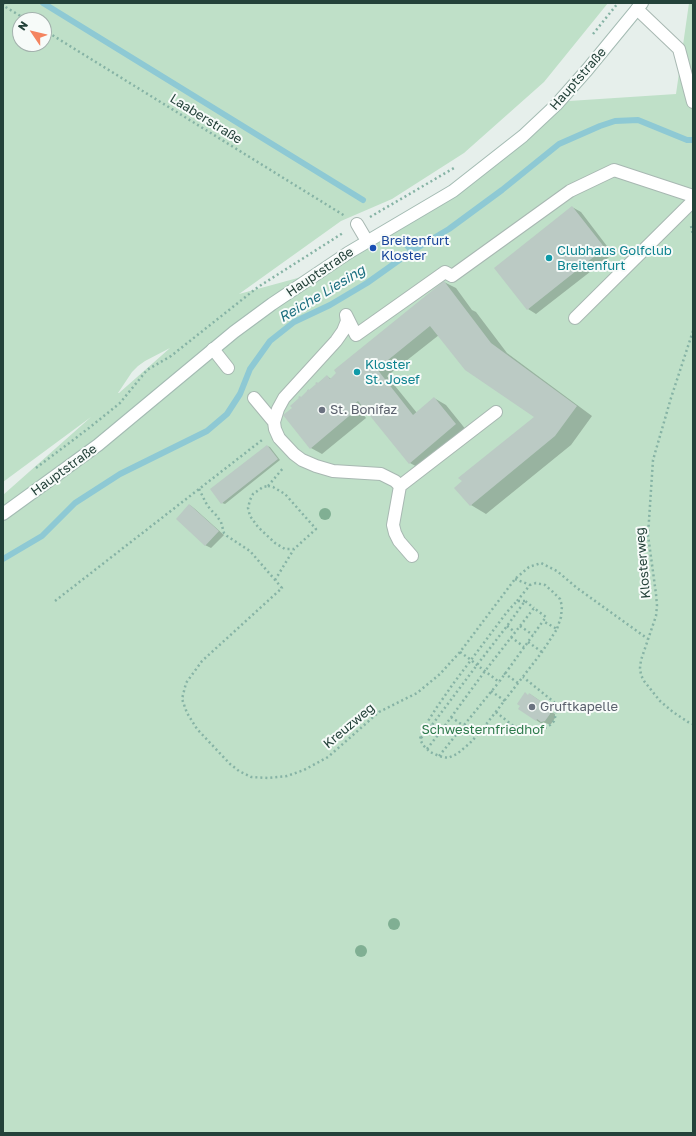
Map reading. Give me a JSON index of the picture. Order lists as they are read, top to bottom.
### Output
{
  "streets": {
    "main road": ["Hauptstraße"],
    "path": ["Laaberstraße", "Klosterweg", "Kreuzweg"]
  },
  "crossings": [
    ["Klosterweg", "Kreuzweg"]
  ],
  "water": ["Reiche Liesing"],
  "parks": ["Schwesternfriedhof"],
  "places": [
    "Breitenfurt Kloster",
    "Clubhaus Golfclub Breitenfurt",
    "Kloster St. Josef",
    "St. Bonifaz",
    "Gruftkapelle"
  ],
  "north": "top left"
}
